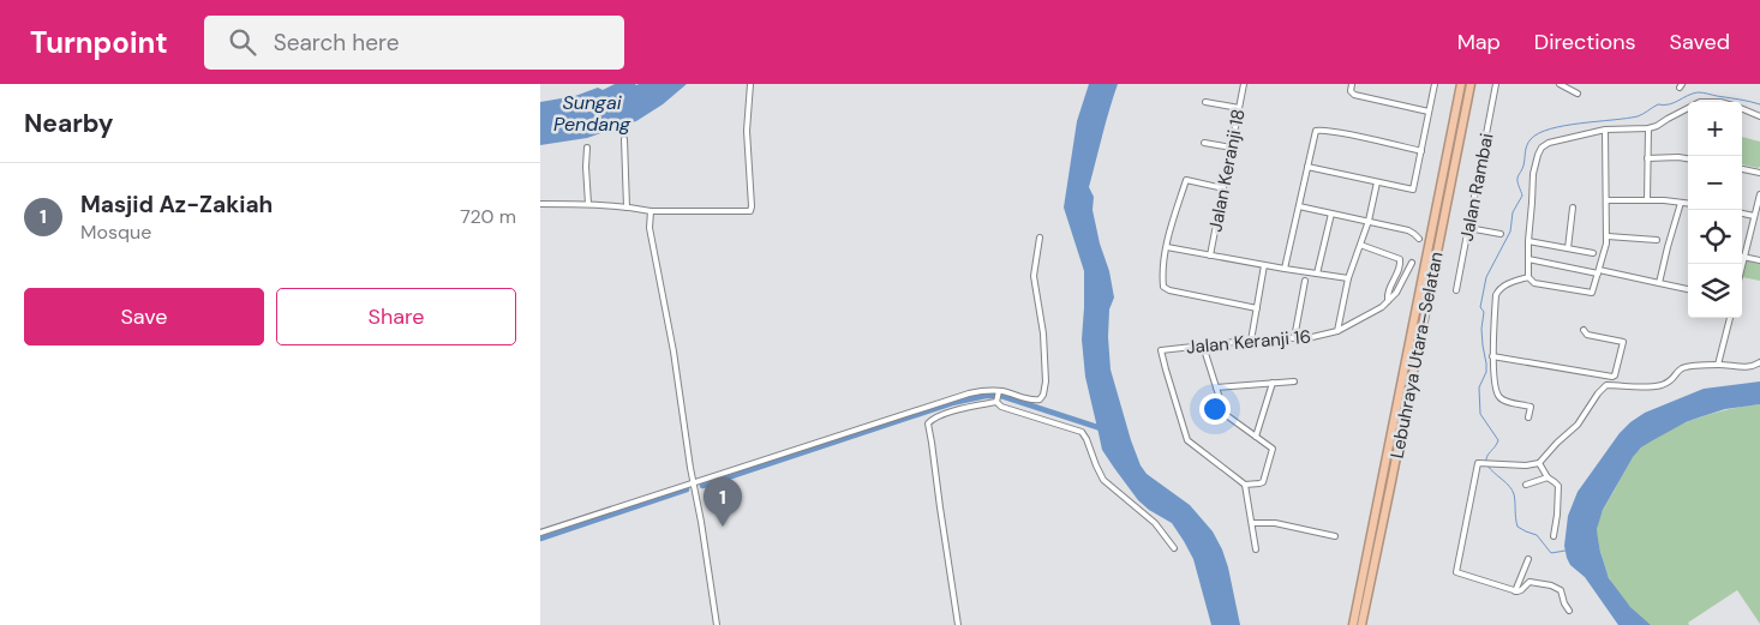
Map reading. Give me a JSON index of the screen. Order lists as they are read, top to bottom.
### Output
{
  "streets": {
    "highway": ["Lebuhraya Utara–Selatan"],
    "street": ["Jalan Keranji 18", "Jalan Rambai", "Jalan Keranji 16"]
  },
  "water": ["Sungai Pendang"],
  "page": {
    "header": "Turnpoint",
    "search": "Search here",
    "nav": ["Map", "Directions", "Saved"],
    "heading": "Nearby",
    "map_buttons": ["+", "−"],
    "list": [
      {
        "mark": "1",
        "name": "Masjid Az-Zakiah",
        "note": "Mosque",
        "value": "720 m"
      }
    ],
    "buttons": ["Save", "Share"],
    "pins": "1"
  }
}
